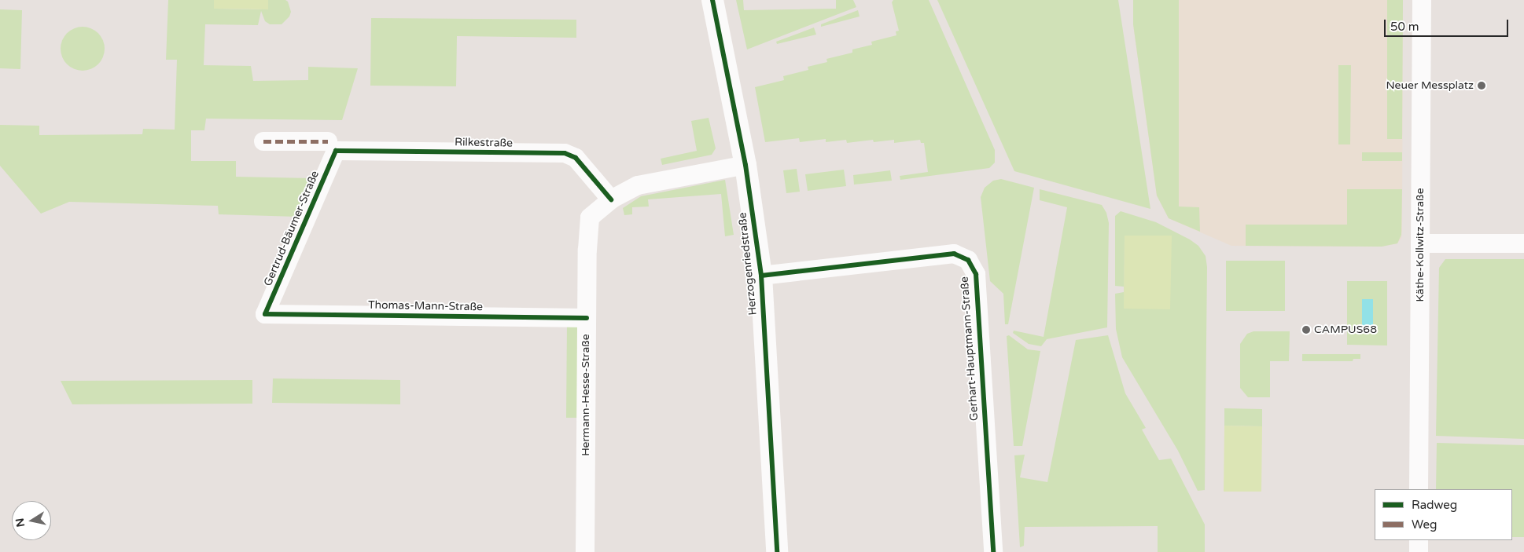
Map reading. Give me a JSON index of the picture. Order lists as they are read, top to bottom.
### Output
{
  "streets": {
    "street": [
      "Rilkestraße",
      "Gertrud-Bäumer-Straße",
      "Käthe-Kollwitz-Straße",
      "Herzogenriedstraße",
      "Thomas-Mann-Straße",
      "Gerhart-Hauptmann-Straße",
      "Hermann-Hesse-Straße"
    ]
  },
  "crossings": [
    ["Rilkestraße", "Gertrud-Bäumer-Straße"],
    ["Rilkestraße", "Hermann-Hesse-Straße"],
    ["Gertrud-Bäumer-Straße", "Thomas-Mann-Straße"],
    ["Herzogenriedstraße", "Gerhart-Hauptmann-Straße"],
    ["Herzogenriedstraße", "Hermann-Hesse-Straße"],
    ["Thomas-Mann-Straße", "Hermann-Hesse-Straße"]
  ],
  "places": ["Neuer Messplatz", "CAMPUS68"],
  "legend": ["Radweg", "Weg"],
  "scale_bar": "50 m",
  "north": "left"
}
